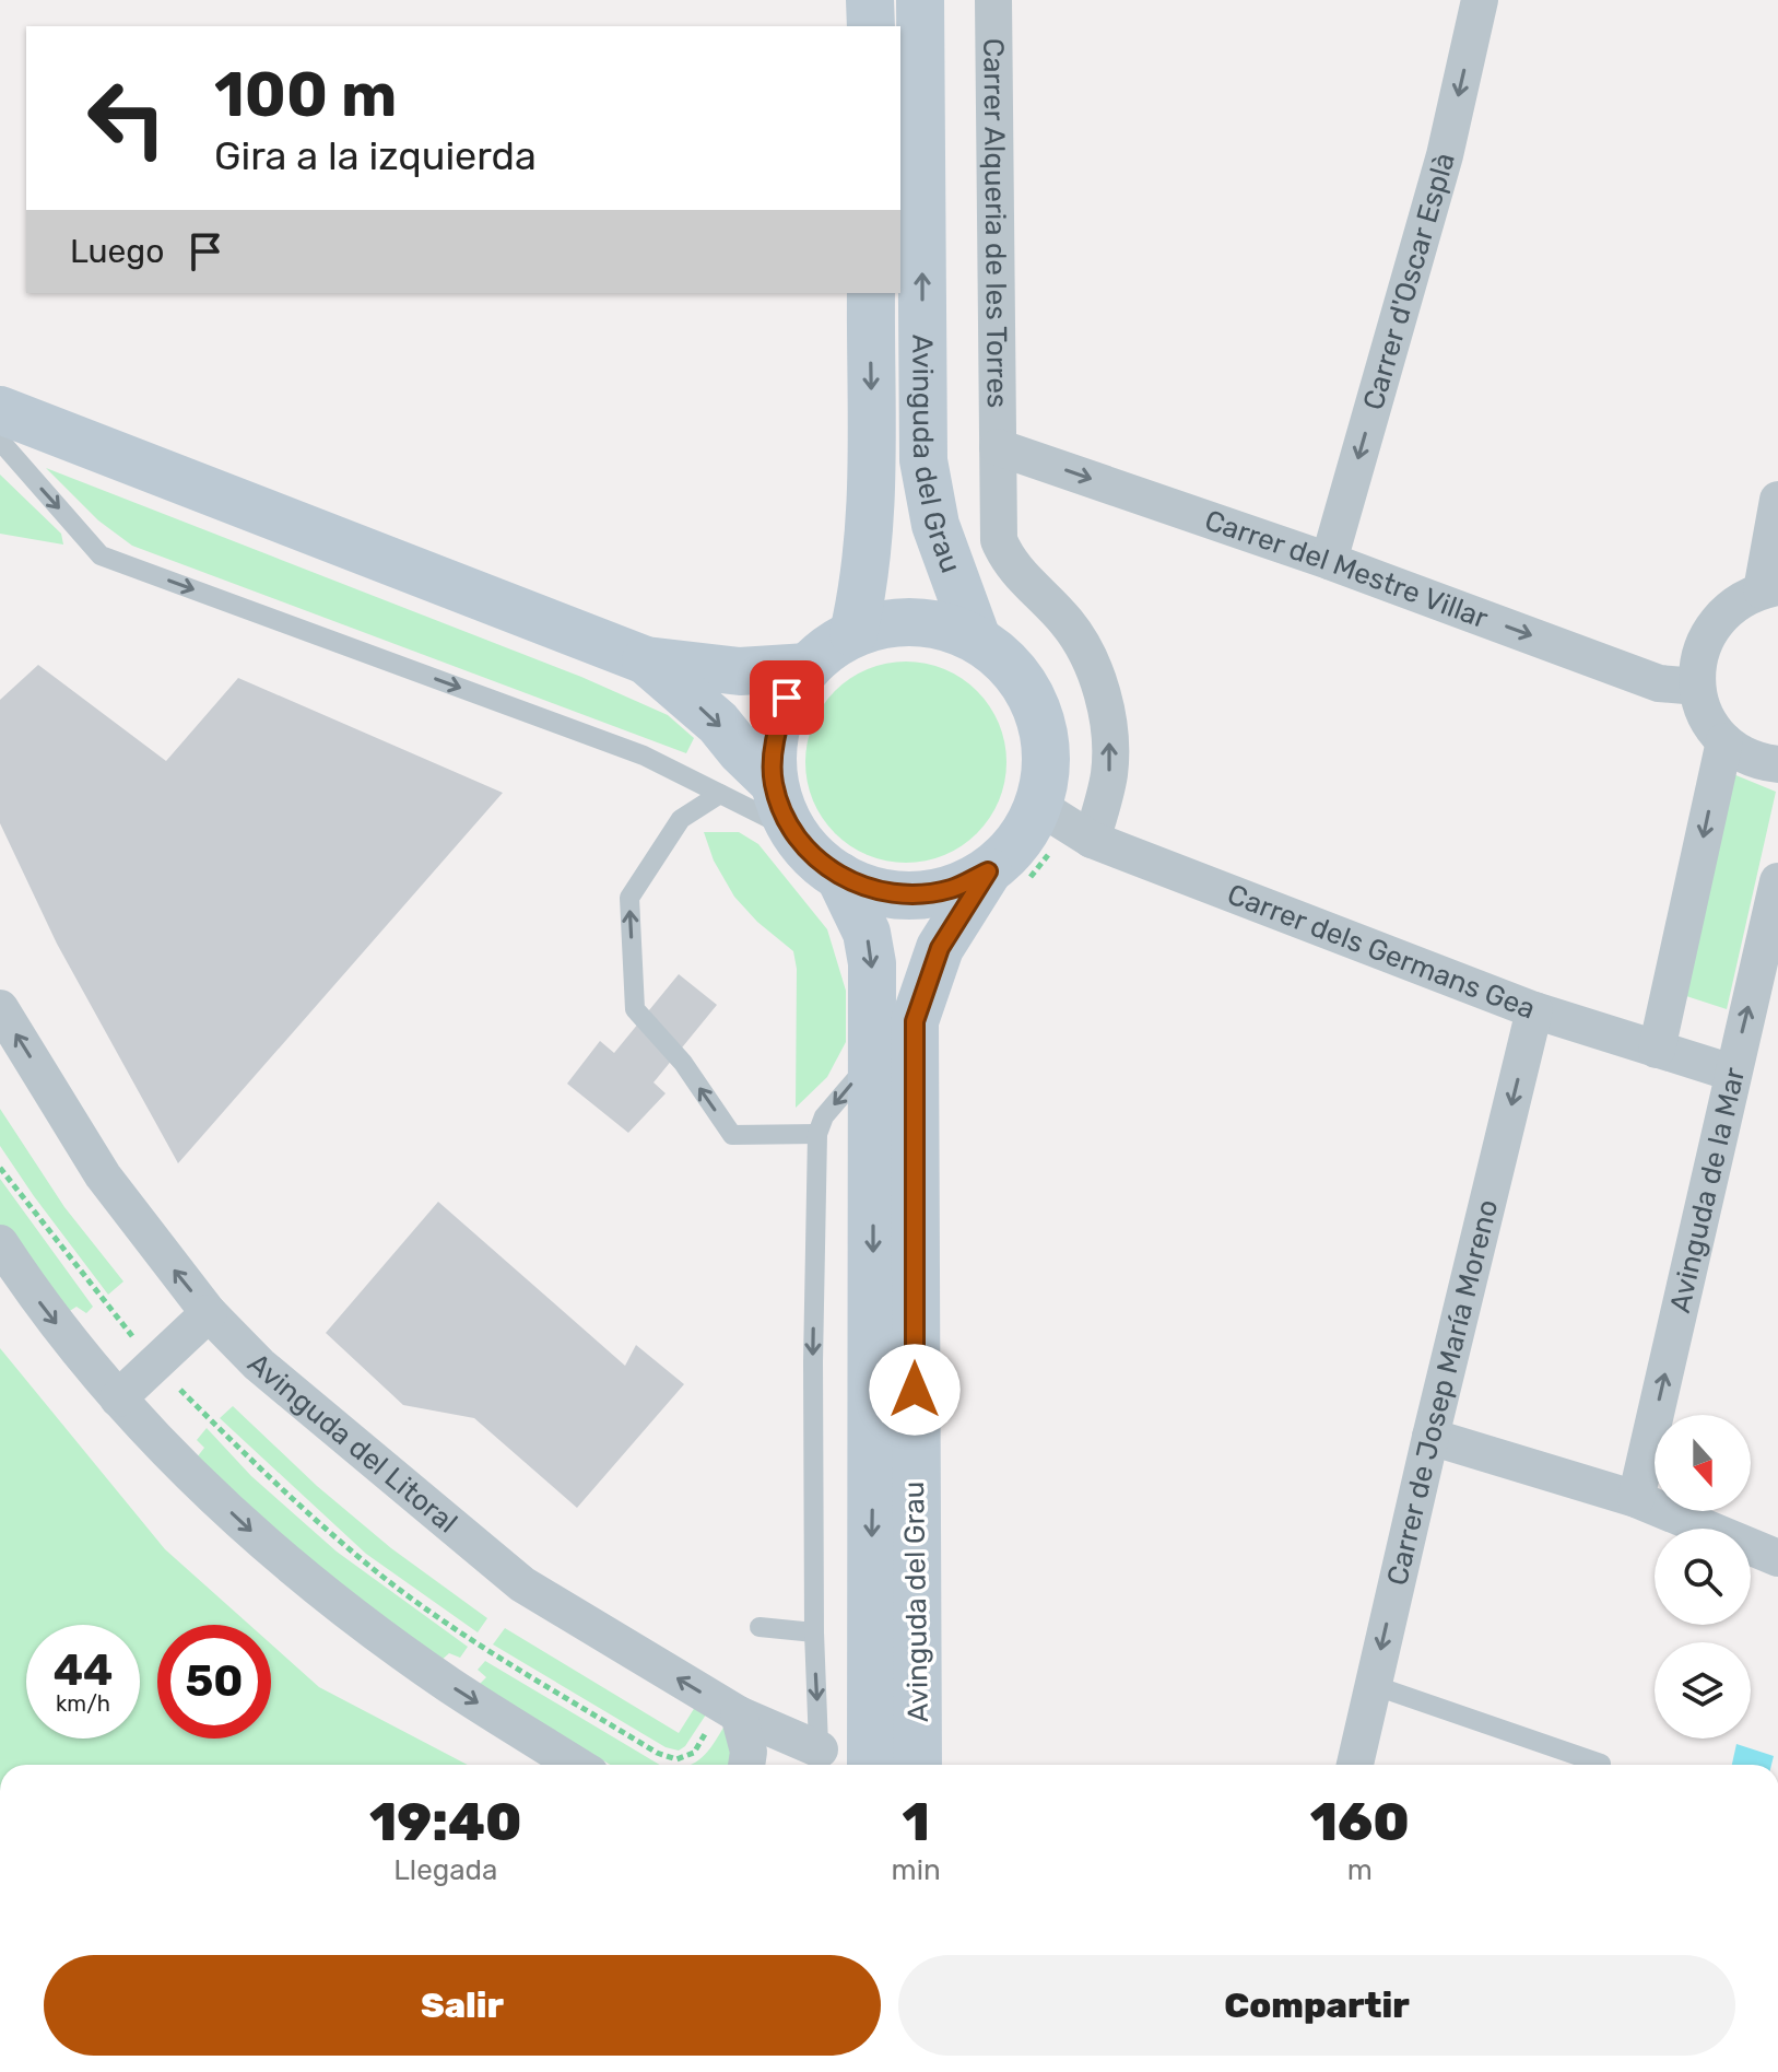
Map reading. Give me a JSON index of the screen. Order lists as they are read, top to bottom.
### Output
{
  "streets": {
    "main road": ["Avinguda del Grau"],
    "street": [
      "Carrer Alqueria de les Torres",
      "Carrer d'Oscar Esplà",
      "Carrer del Mestre Villar",
      "Carrer dels Germans Gea",
      "Avinguda de la Mar",
      "Carrer de Josep María Moreno",
      "Avinguda del Litoral"
    ]
  },
  "crossings": [
    ["Carrer Alqueria de les Torres", "Avinguda del Grau"],
    ["Carrer Alqueria de les Torres", "Carrer del Mestre Villar"],
    ["Carrer d'Oscar Esplà", "Carrer del Mestre Villar"],
    ["Avinguda del Grau", "Carrer del Mestre Villar"],
    ["Avinguda del Grau", "Carrer dels Germans Gea"],
    ["Carrer dels Germans Gea", "Avinguda de la Mar"],
    ["Carrer dels Germans Gea", "Carrer de Josep María Moreno"]
  ],
  "one_way": ["Carrer d'Oscar Esplà", "Carrer del Mestre Villar", "Carrer de Josep María Moreno"],
  "north": "bottom",
  "page": {
    "turn": ["100 m", "Gira a la izquierda"],
    "then": "Luego",
    "speed": "44 km/h",
    "limit": "50",
    "eta": [
      "19:40",
      "Llegada",
      "1",
      "min",
      "160",
      "m"
    ],
    "buttons": ["Salir", "Compartir"]
  }
}
